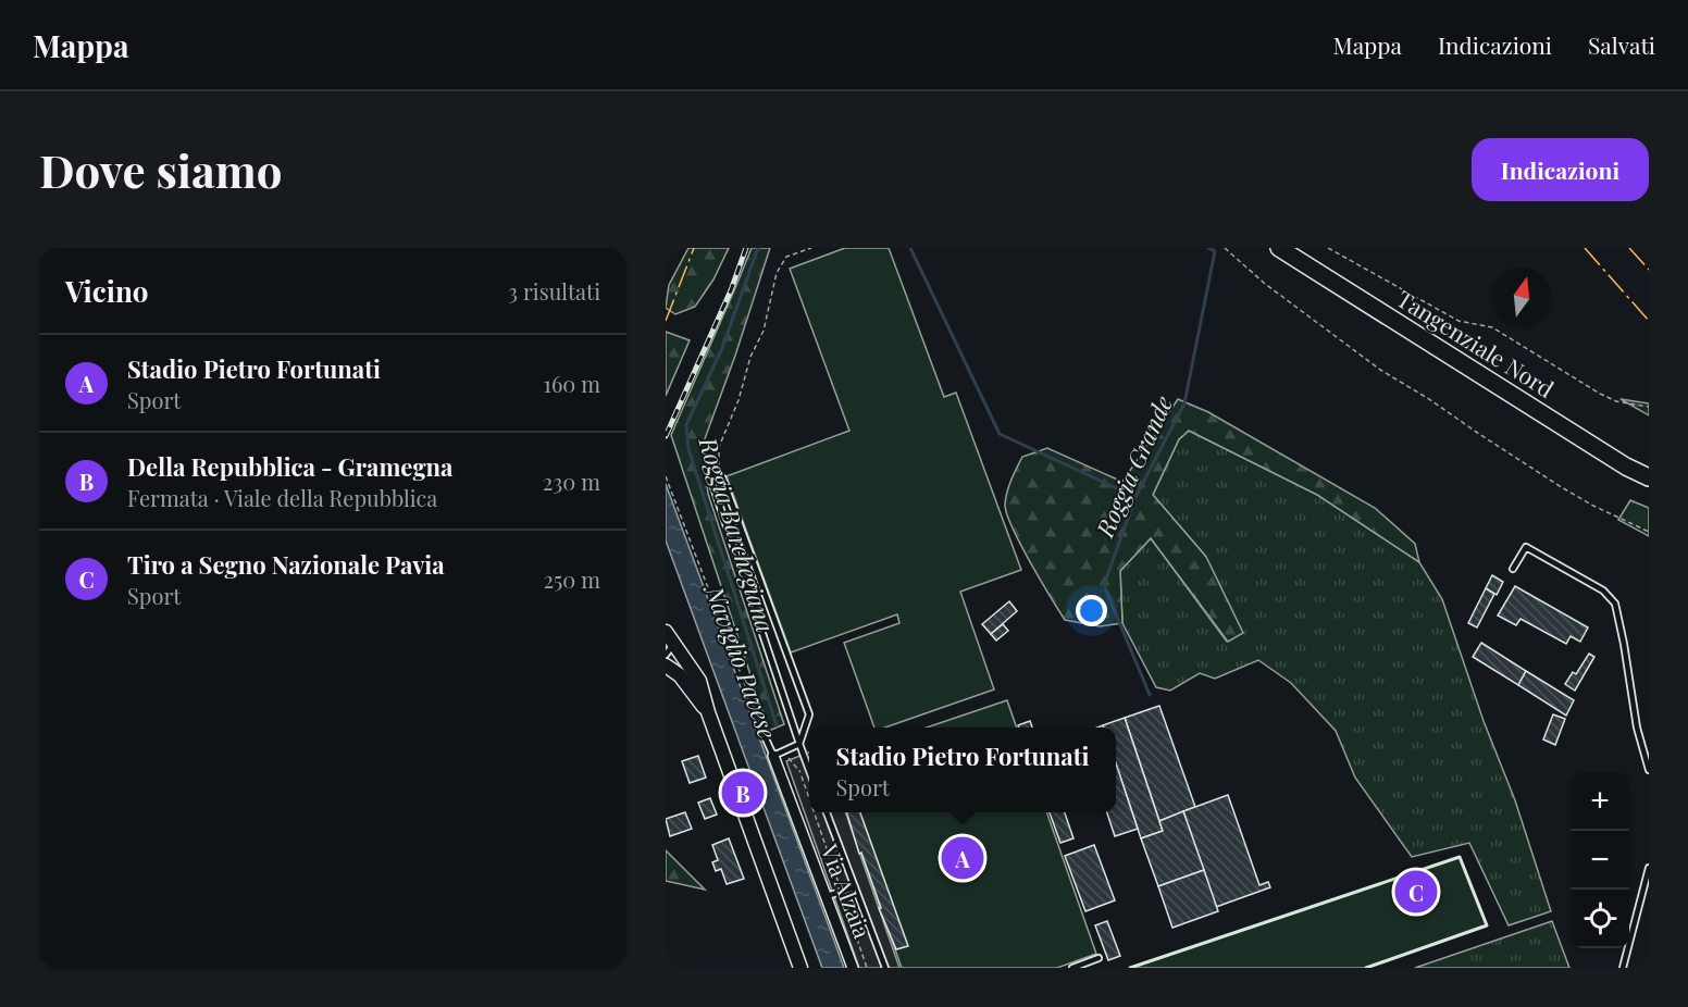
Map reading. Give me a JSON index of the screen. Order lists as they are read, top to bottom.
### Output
{
  "streets": {
    "highway": ["Tangenziale Nord"],
    "street": ["Via Alzaia"]
  },
  "water": ["Roggia Grande", "Roggia Barchegiana", "Naviglio Pavese"],
  "north": "top",
  "page": {
    "header": "Mappa",
    "nav": ["Mappa", "Indicazioni", "Salvati"],
    "buttons": "Indicazioni",
    "title": "Dove siamo",
    "heading": ["Vicino", "3 risultati"],
    "list": [
      {
        "mark": "A",
        "name": "Stadio Pietro Fortunati",
        "note": "Sport",
        "value": "160 m"
      },
      {
        "mark": "B",
        "name": "Della Repubblica - Gramegna",
        "note": "Fermata · Viale della Repubblica",
        "value": "230 m"
      },
      {
        "mark": "C",
        "name": "Tiro a Segno Nazionale Pavia",
        "note": "Sport",
        "value": "250 m"
      }
    ],
    "popup": ["Stadio Pietro Fortunati", "Sport"],
    "pins": ["B", "A", "C"],
    "map_buttons": ["+", "−"]
  }
}
